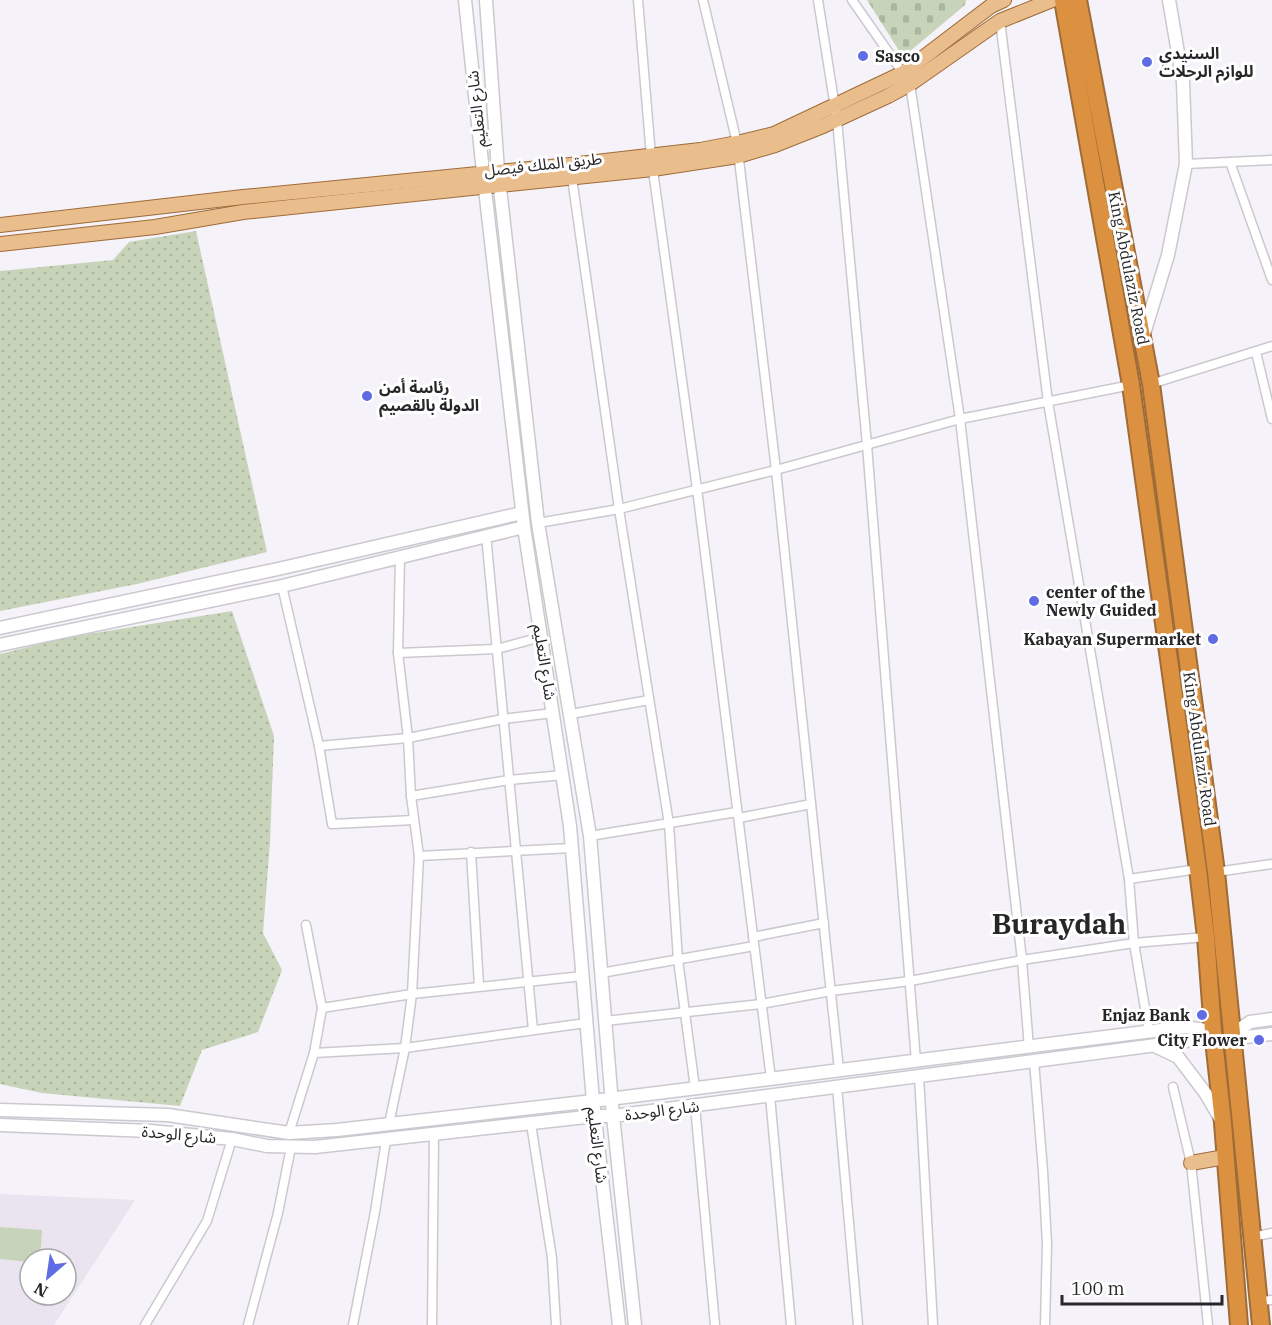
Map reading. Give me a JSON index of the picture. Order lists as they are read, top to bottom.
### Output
{
  "streets": {
    "highway": ["King Abdulaziz Road"],
    "main road": ["طريق الملك فيصل"],
    "street": ["شارع التعليم", "شارع الوحدة"]
  },
  "crossings": [
    ["شارع التعليم", "طريق الملك فيصل"],
    ["شارع التعليم", "شارع الوحدة"],
    ["King Abdulaziz Road", "شارع الوحدة"]
  ],
  "districts": ["Buraydah"],
  "places": [
    "Sasco",
    "السنيدي للوازم الرحلات",
    "رئاسة أمن الدولة بالقصيم",
    "center of the Newly Guided",
    "Kabayan Supermarket",
    "Enjaz Bank",
    "City Flower"
  ],
  "scale_bar": "100 m",
  "north": "bottom left"
}
